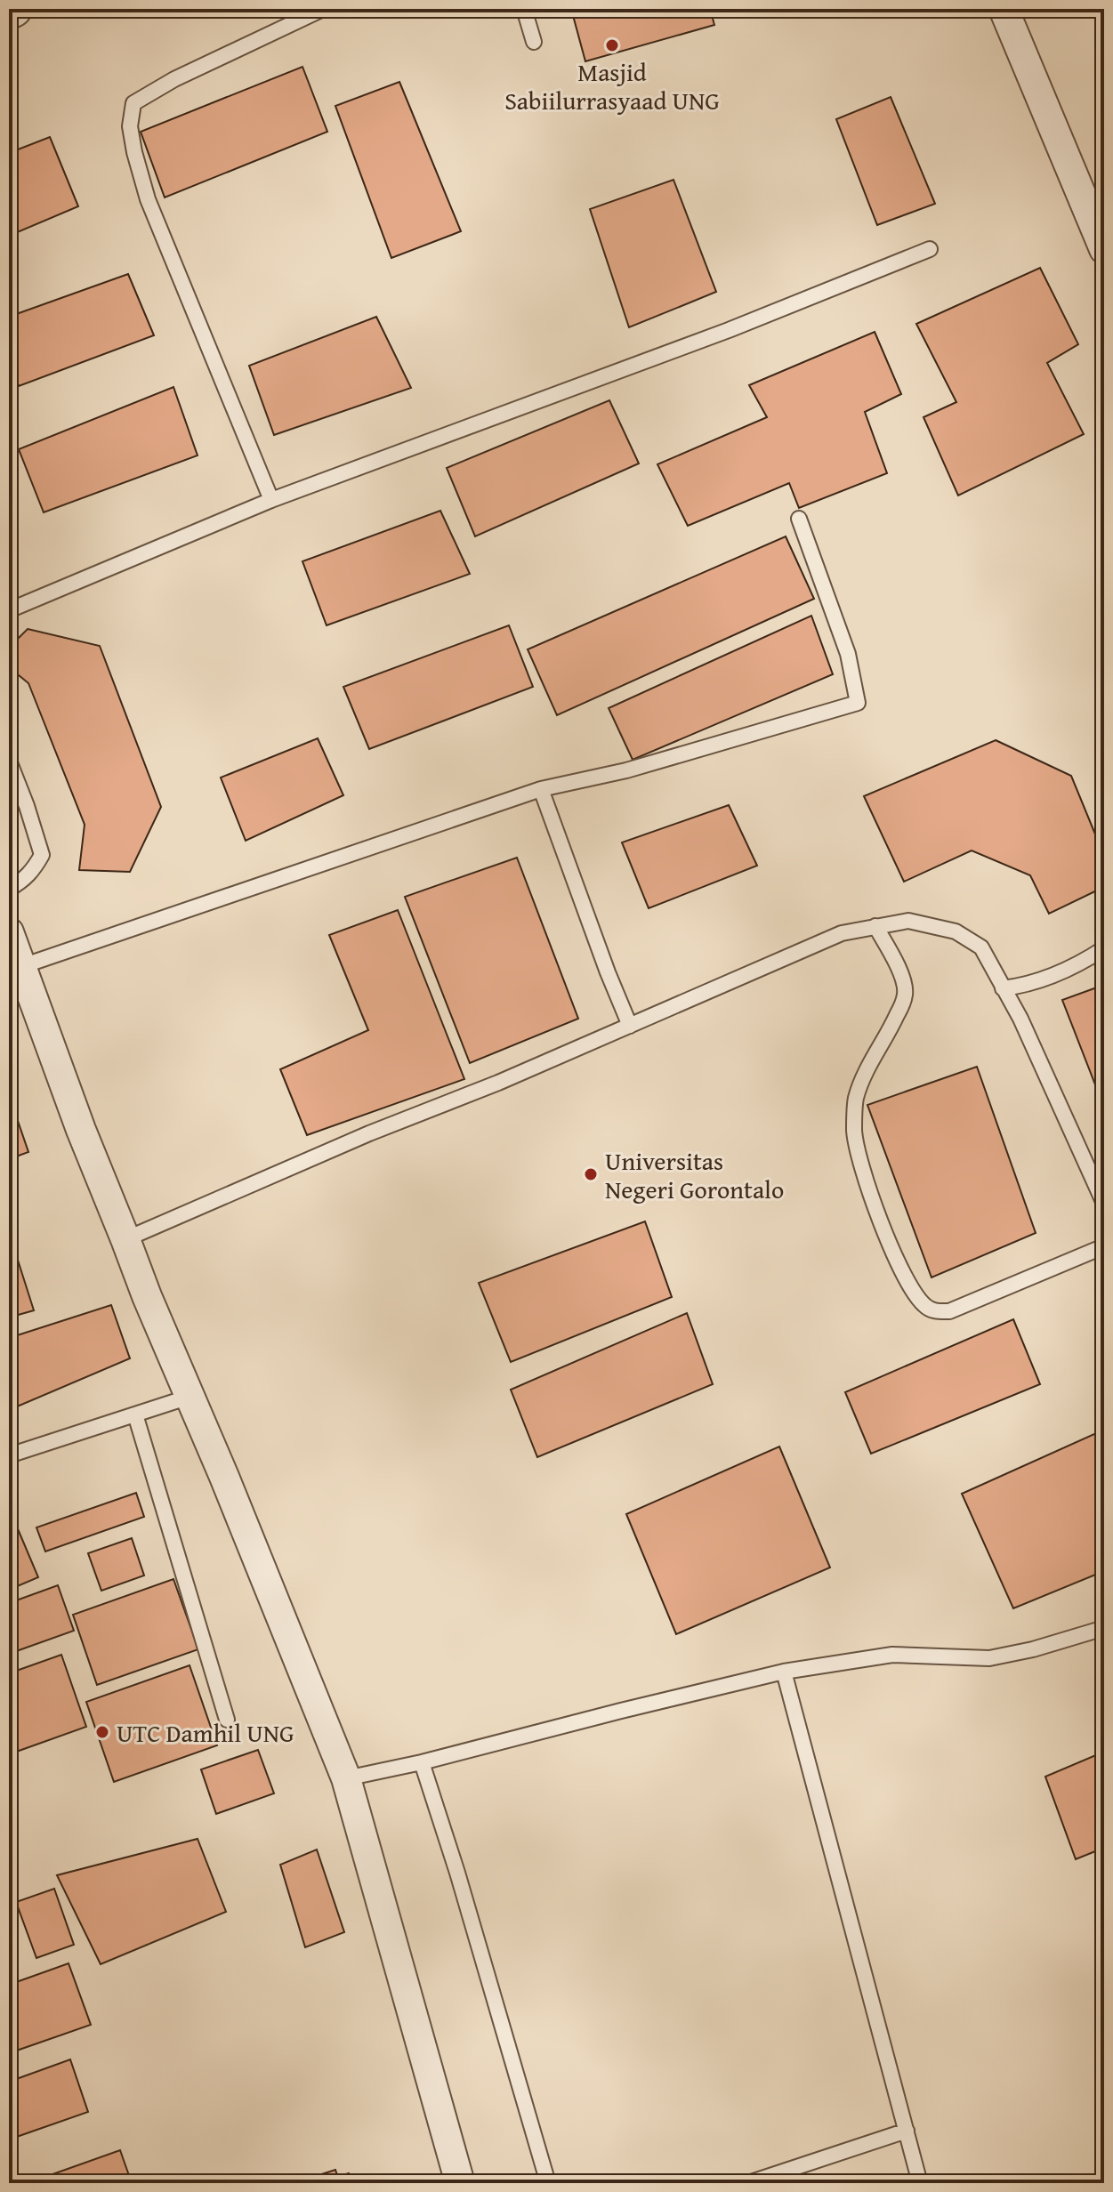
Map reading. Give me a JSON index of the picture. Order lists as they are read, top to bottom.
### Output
{
  "places": ["Masjid Sabiilurrasyaad UNG", "Universitas Negeri Gorontalo", "UTC Damhil UNG"]
}
